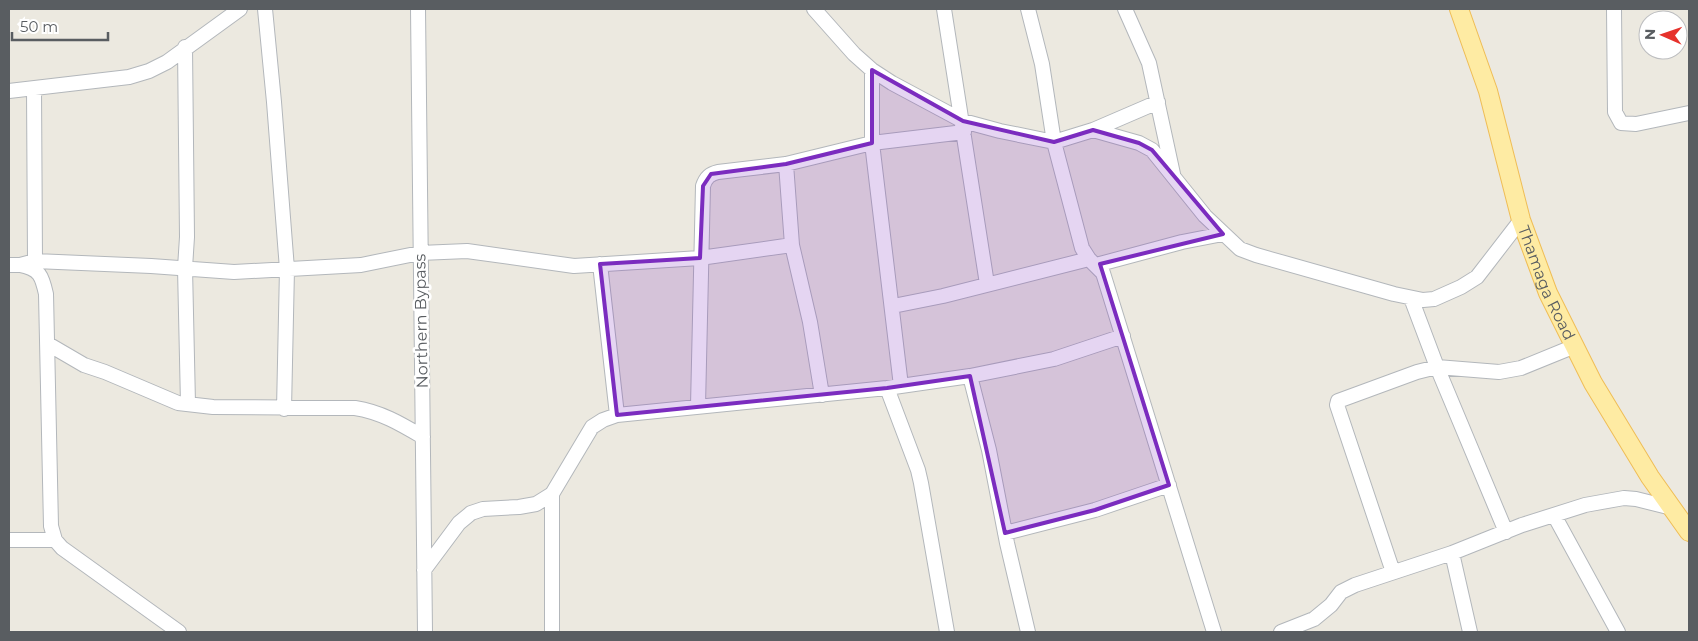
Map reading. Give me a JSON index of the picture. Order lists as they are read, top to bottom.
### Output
{
  "streets": {
    "main road": ["Thamaga Road"],
    "street": ["Northern Bypass"]
  },
  "scale_bar": "50 m",
  "north": "left"
}
